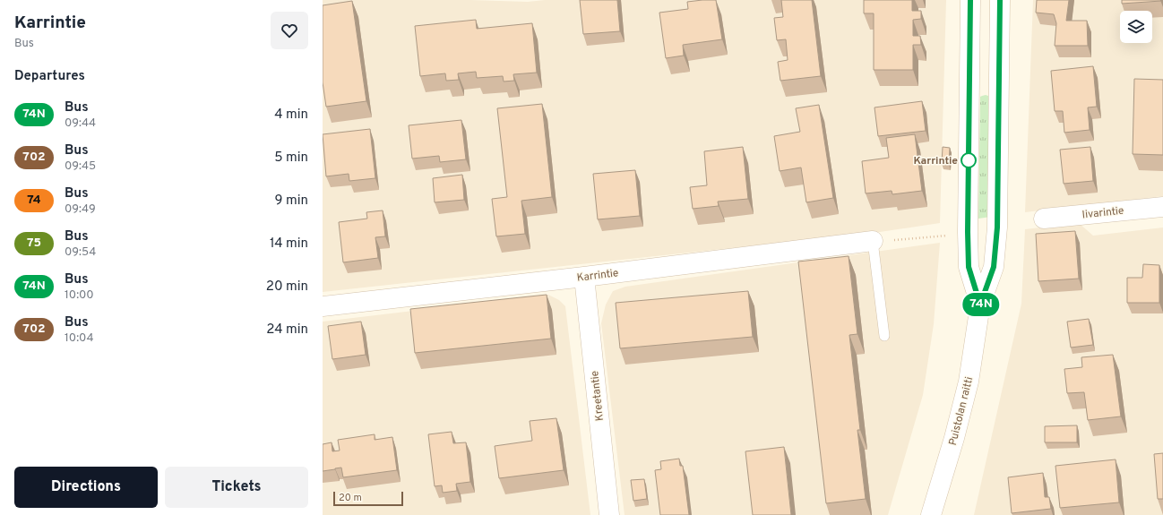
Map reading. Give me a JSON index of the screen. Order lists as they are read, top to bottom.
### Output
{
  "streets": {
    "street": [
      "Iivarintie",
      "Karrintie",
      "Kreetantie",
      "Puistolan raitti"
    ]
  },
  "crossings": [
    ["Karrintie", "Kreetantie"]
  ],
  "places": ["Karrintie"],
  "lines": ["bus line 74N"],
  "scale_bar": "20 m",
  "page": {
    "heading": [
      ["Karrintie", "Bus"],
      "Departures"
    ],
    "on_map": "74N",
    "list": [
      {
        "mark": "74N",
        "name": "Bus",
        "note": "09:44",
        "value": "4 min"
      },
      {
        "mark": "702",
        "name": "Bus",
        "note": "09:45",
        "value": "5 min"
      },
      {
        "mark": "74",
        "name": "Bus",
        "note": "09:49",
        "value": "9 min"
      },
      {
        "mark": "75",
        "name": "Bus",
        "note": "09:54",
        "value": "14 min"
      },
      {
        "mark": "74N",
        "name": "Bus",
        "note": "10:00",
        "value": "20 min"
      },
      {
        "mark": "702",
        "name": "Bus",
        "note": "10:04",
        "value": "24 min"
      }
    ],
    "buttons": ["Directions", "Tickets"],
    "scale": "20 m"
  }
}
